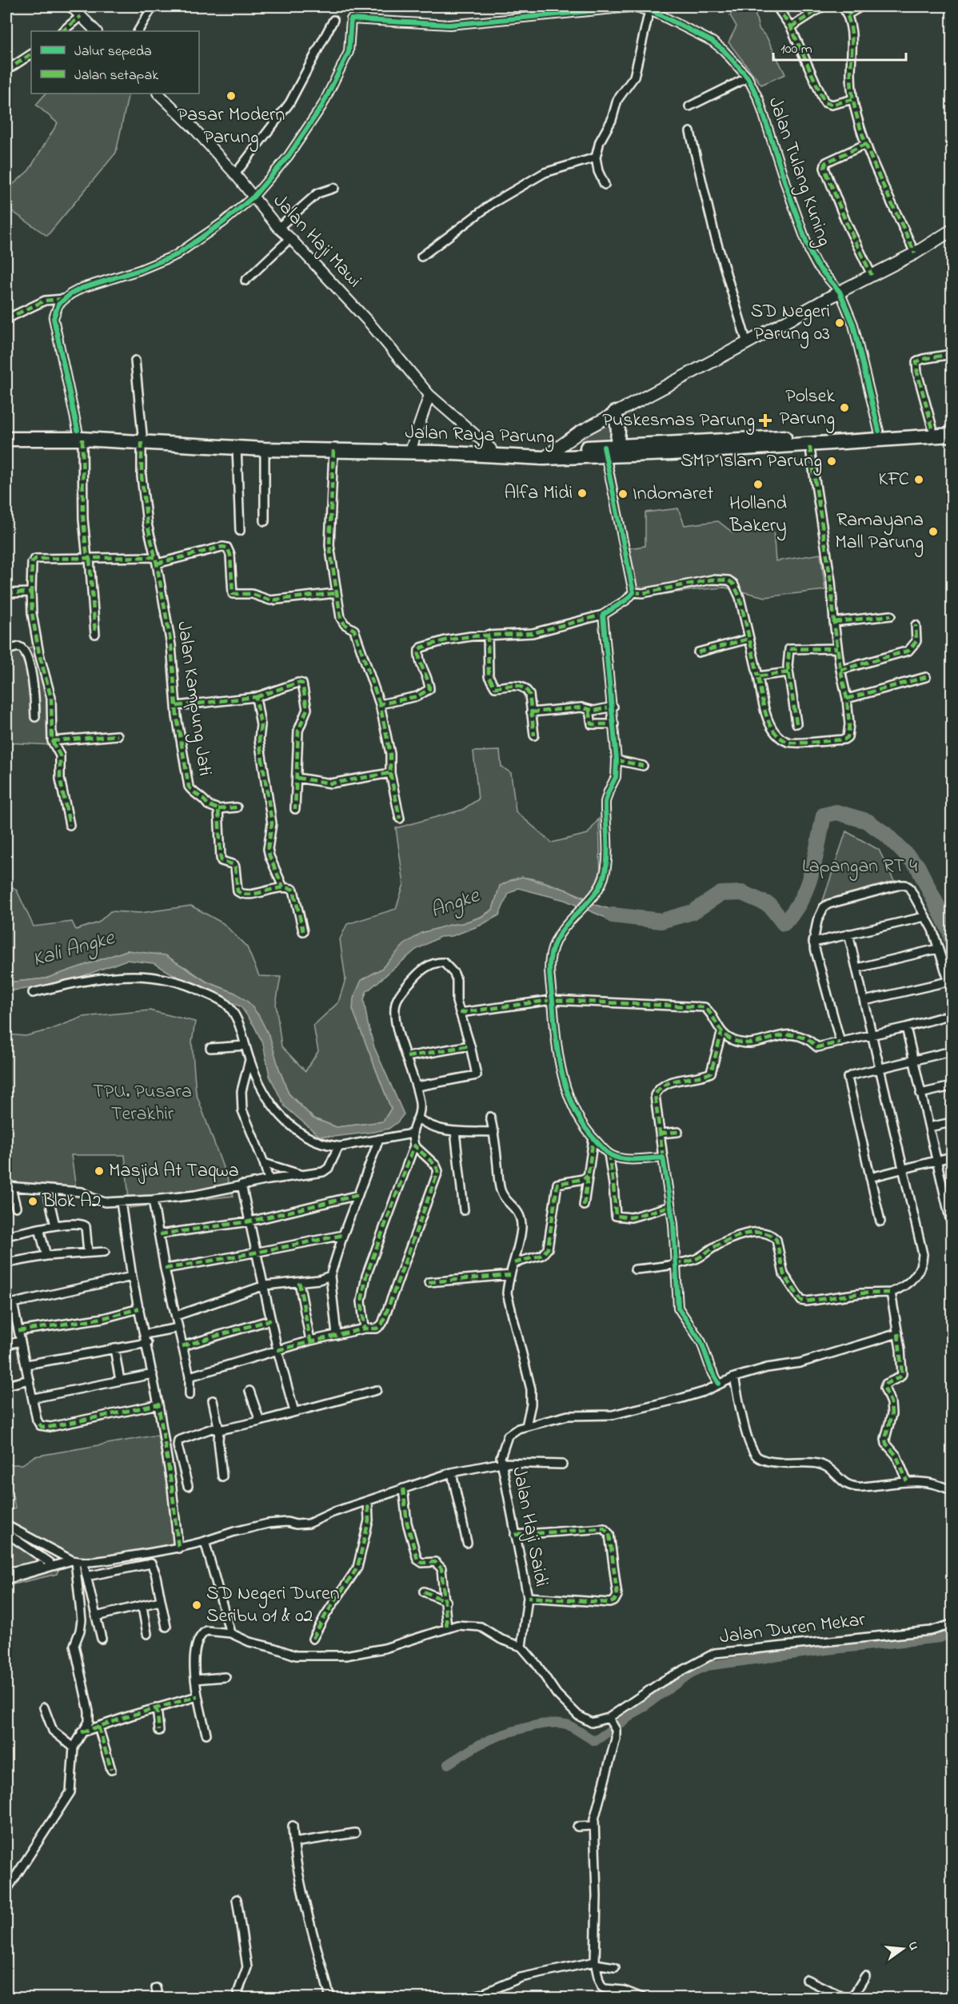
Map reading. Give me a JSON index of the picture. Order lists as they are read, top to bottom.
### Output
{
  "streets": {
    "highway": ["Jalan Raya Parung"],
    "street": [
      "Jalan Tulang Kuning",
      "Jalan Haji Mawi",
      "Jalan Kampung Jati",
      "Jalan Haji Saidi",
      "Jalan Duren Mekar"
    ]
  },
  "crossings": [
    ["Jalan Tulang Kuning", "Jalan Haji Mawi"],
    ["Jalan Tulang Kuning", "Jalan Raya Parung"],
    ["Jalan Haji Mawi", "Jalan Raya Parung"],
    ["Jalan Raya Parung", "Jalan Kampung Jati"],
    ["Jalan Haji Saidi", "Jalan Duren Mekar"]
  ],
  "water": ["Angke", "Kali Angke"],
  "parks": ["Lapangan RT 4", "TPU. Pusara Terakhir"],
  "places": {
    "other": [
      "Pasar Modern Parung",
      "SD Negeri Parung 03",
      "Polsek Parung",
      "SMP Islam Parung",
      "KFC",
      "Holland Bakery",
      "Alfa Midi",
      "Indomaret",
      "Ramayana Mall Parung",
      "Masjid At Taqwa",
      "Blok A2",
      "SD Negeri Duren Seribu 01 & 02"
    ],
    "health": ["Puskesmas Parung"]
  },
  "legend": ["Jalur sepeda", "Jalan setapak"],
  "scale_bar": "100 m",
  "north": "right"
}
